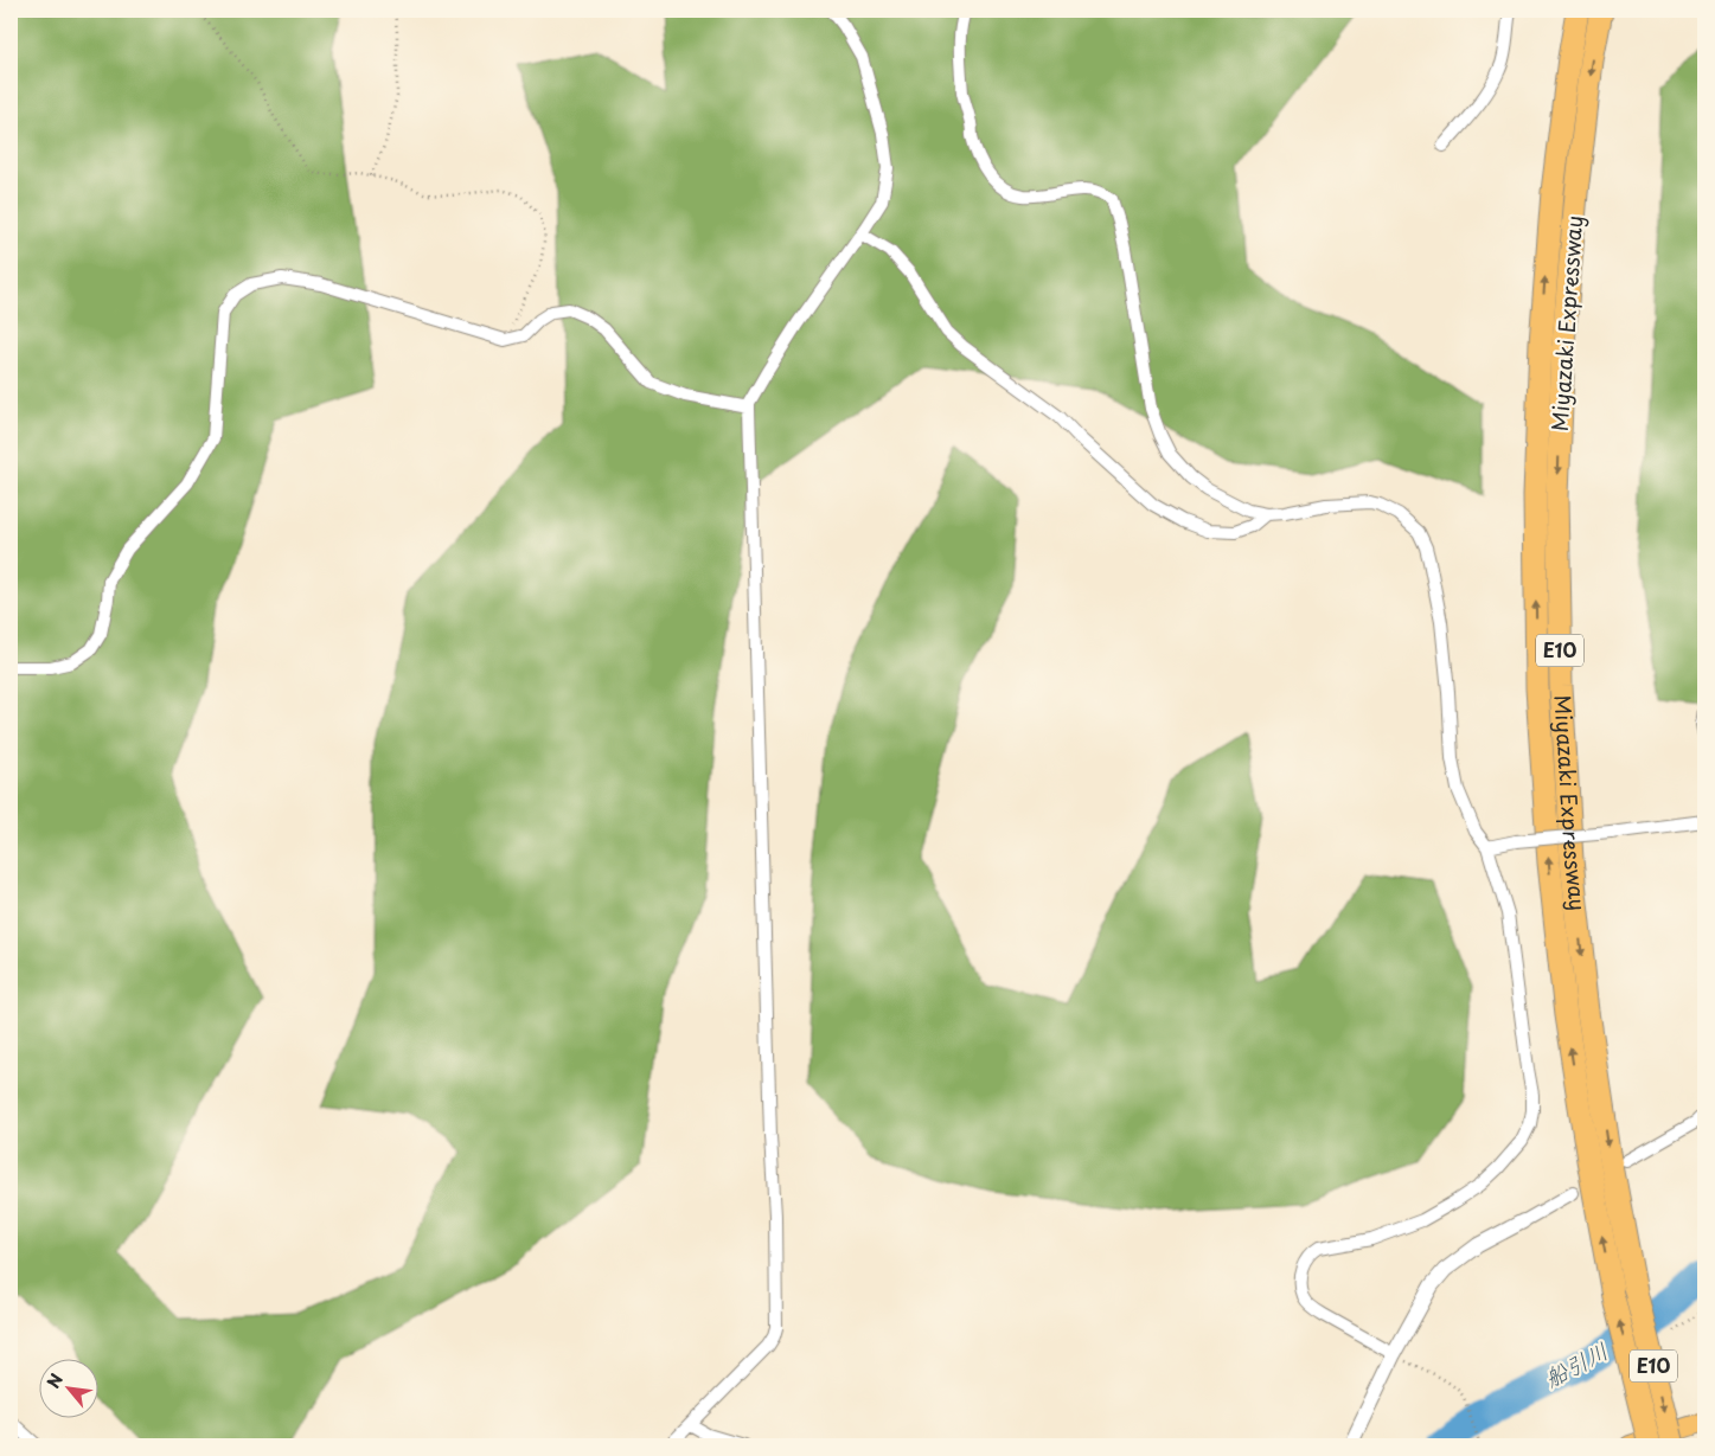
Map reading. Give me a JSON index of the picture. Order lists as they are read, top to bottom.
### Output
{
  "streets": {
    "highway": ["Miyazaki Expressway", "E10"]
  },
  "water": ["船引川"],
  "north": "top left"
}
